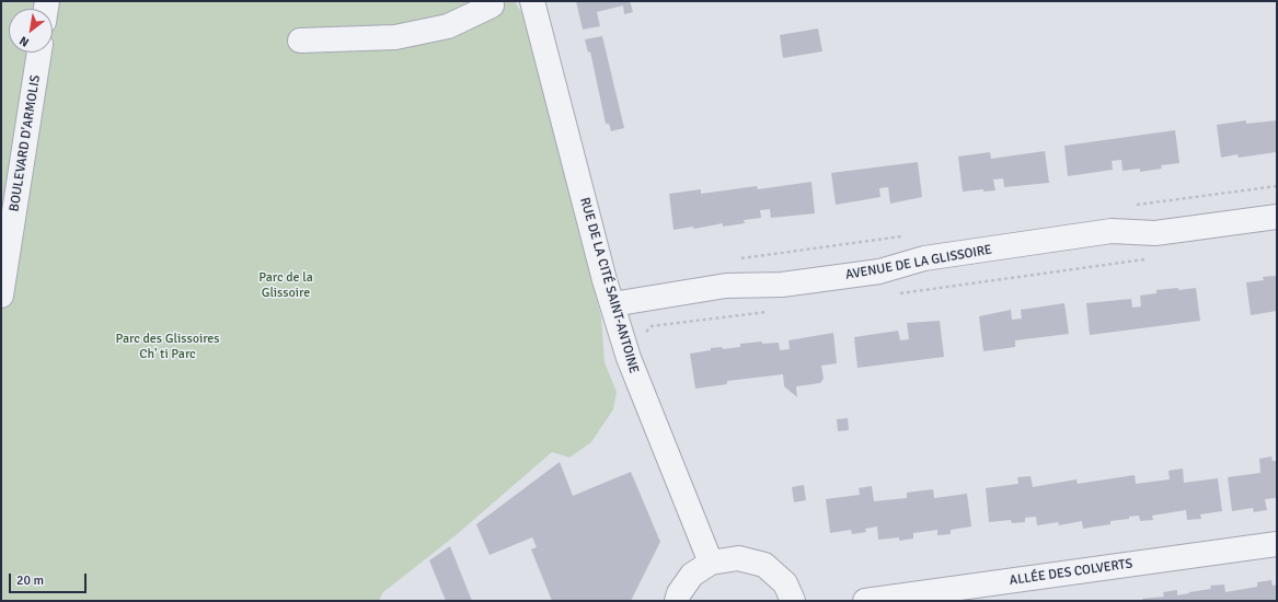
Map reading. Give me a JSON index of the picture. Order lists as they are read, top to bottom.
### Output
{
  "streets": {
    "street": [
      "BOULEVARD D'ARMOLIS",
      "AVENUE DE LA GLISSOIRE",
      "RUE DE LA CITÉ SAINT-ANTOINE",
      "ALLÉE DES COLVERTS"
    ]
  },
  "crossings": [
    ["AVENUE DE LA GLISSOIRE", "RUE DE LA CITÉ SAINT-ANTOINE"]
  ],
  "parks": ["Parc de la Glissoire", "Parc des Glissoires Ch' ti Parc"],
  "scale_bar": "20 m",
  "north": "bottom left"
}
